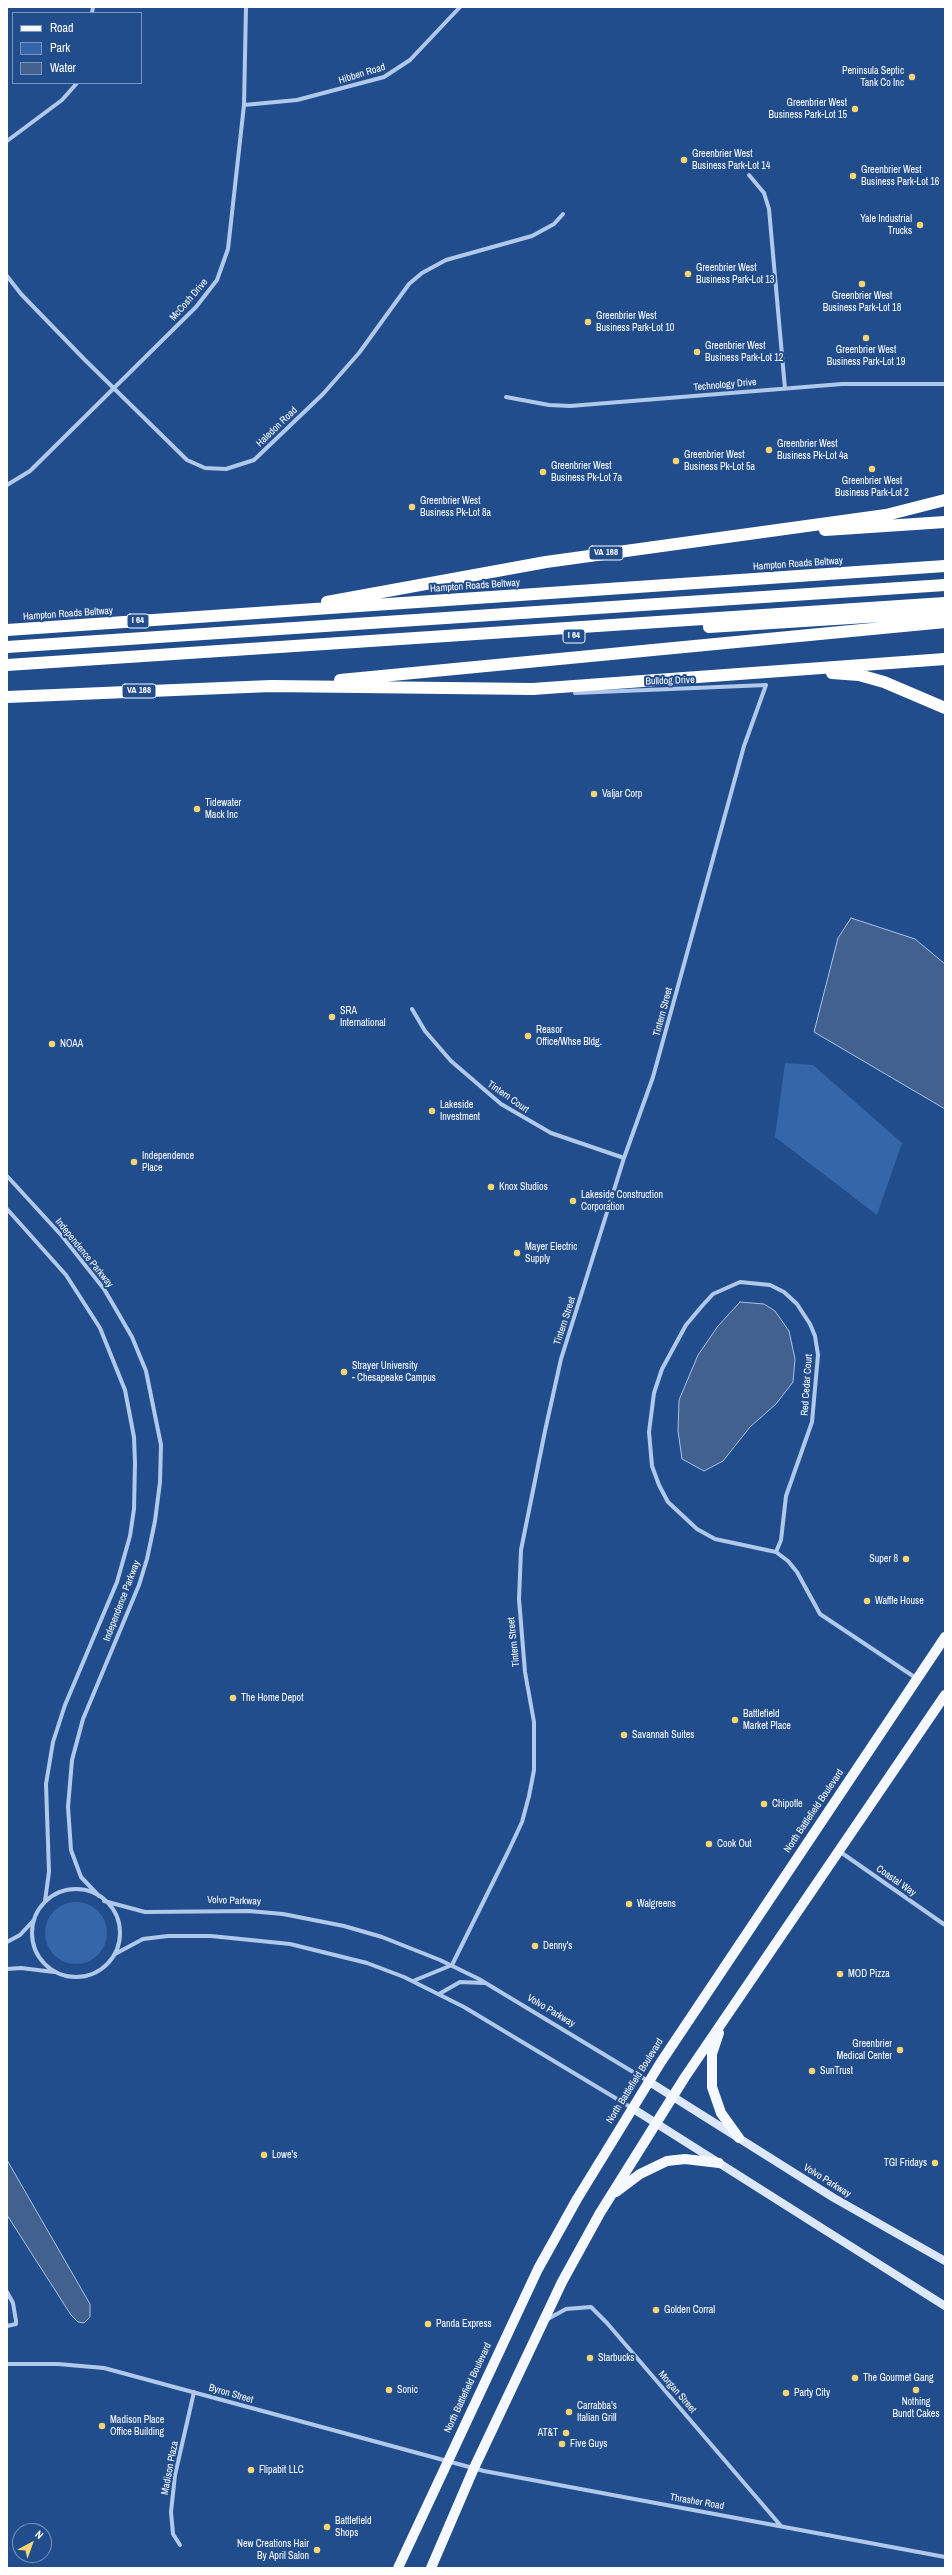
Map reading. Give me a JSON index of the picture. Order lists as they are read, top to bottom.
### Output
{
  "streets": {
    "highway": ["VA 168", "Hampton Roads Beltway", "I 64"],
    "main road": ["North Battlefield Boulevard", "Volvo Parkway"],
    "street": [
      "Hibben Road",
      "McCosh Drive",
      "Technology Drive",
      "Haledon Road",
      "Bulldog Drive",
      "Tintern Street",
      "Tintern Court",
      "Independence Parkway",
      "Red Cedar Court",
      "Coastal Way",
      "Morgan Street",
      "Byron Street",
      "Madison Plaza",
      "Thrasher Road"
    ]
  },
  "crossings": [
    ["Hibben Road", "McCosh Drive"],
    ["McCosh Drive", "Haledon Road"],
    ["VA 168", "Hampton Roads Beltway"],
    ["Bulldog Drive", "Tintern Street"],
    ["Tintern Street", "Tintern Court"],
    ["Tintern Street", "Volvo Parkway"],
    ["Independence Parkway", "Volvo Parkway"],
    ["North Battlefield Boulevard", "Volvo Parkway"],
    ["North Battlefield Boulevard", "Byron Street"],
    ["North Battlefield Boulevard", "Thrasher Road"],
    ["Morgan Street", "Thrasher Road"],
    ["Byron Street", "Madison Plaza"],
    ["Byron Street", "Thrasher Road"]
  ],
  "places": [
    "Peninsula Septic Tank Co Inc",
    "Greenbrier West Business Park-Lot 15",
    "Greenbrier West Business Park-Lot 14",
    "Greenbrier West Business Park-Lot 16",
    "Yale Industrial Trucks",
    "Greenbrier West Business Park-Lot 13",
    "Greenbrier West Business Park-Lot 18",
    "Greenbrier West Business Park-Lot 10",
    "Greenbrier West Business Park-Lot 19",
    "Greenbrier West Business Park-Lot 12",
    "Greenbrier West Business Pk-Lot 4a",
    "Greenbrier West Business Pk-Lot 5a",
    "Greenbrier West Business Park-Lot 2",
    "Greenbrier West Business Pk-Lot 7a",
    "Greenbrier West Business Pk-Lot 8a",
    "Valjar Corp",
    "Tidewater Mack Inc",
    "SRA International",
    "Reasor Office/Whse Bldg.",
    "NOAA",
    "Lakeside Investment",
    "Independence Place",
    "Knox Studios",
    "Lakeside Construction Corporation",
    "Mayer Electric Supply",
    "Strayer University - Chesapeake Campus",
    "Super 8",
    "Waffle House",
    "The Home Depot",
    "Battlefield Market Place",
    "Savannah Suites",
    "Chipotle",
    "Cook Out",
    "Walgreens",
    "Denny's",
    "MOD Pizza",
    "Greenbrier Medical Center",
    "SunTrust",
    "Lowe's",
    "TGI Fridays",
    "Golden Corral",
    "Panda Express",
    "Starbucks",
    "The Gourmet Gang",
    "Sonic",
    "Nothing Bundt Cakes",
    "Party City",
    "Carrabba's Italian Grill",
    "Madison Place Office Building",
    "AT&T",
    "Five Guys",
    "Flipabit LLC",
    "Battlefield Shops",
    "New Creations Hair By April Salon"
  ],
  "legend": ["Road", "Park", "Water"],
  "north": "top right"
}
